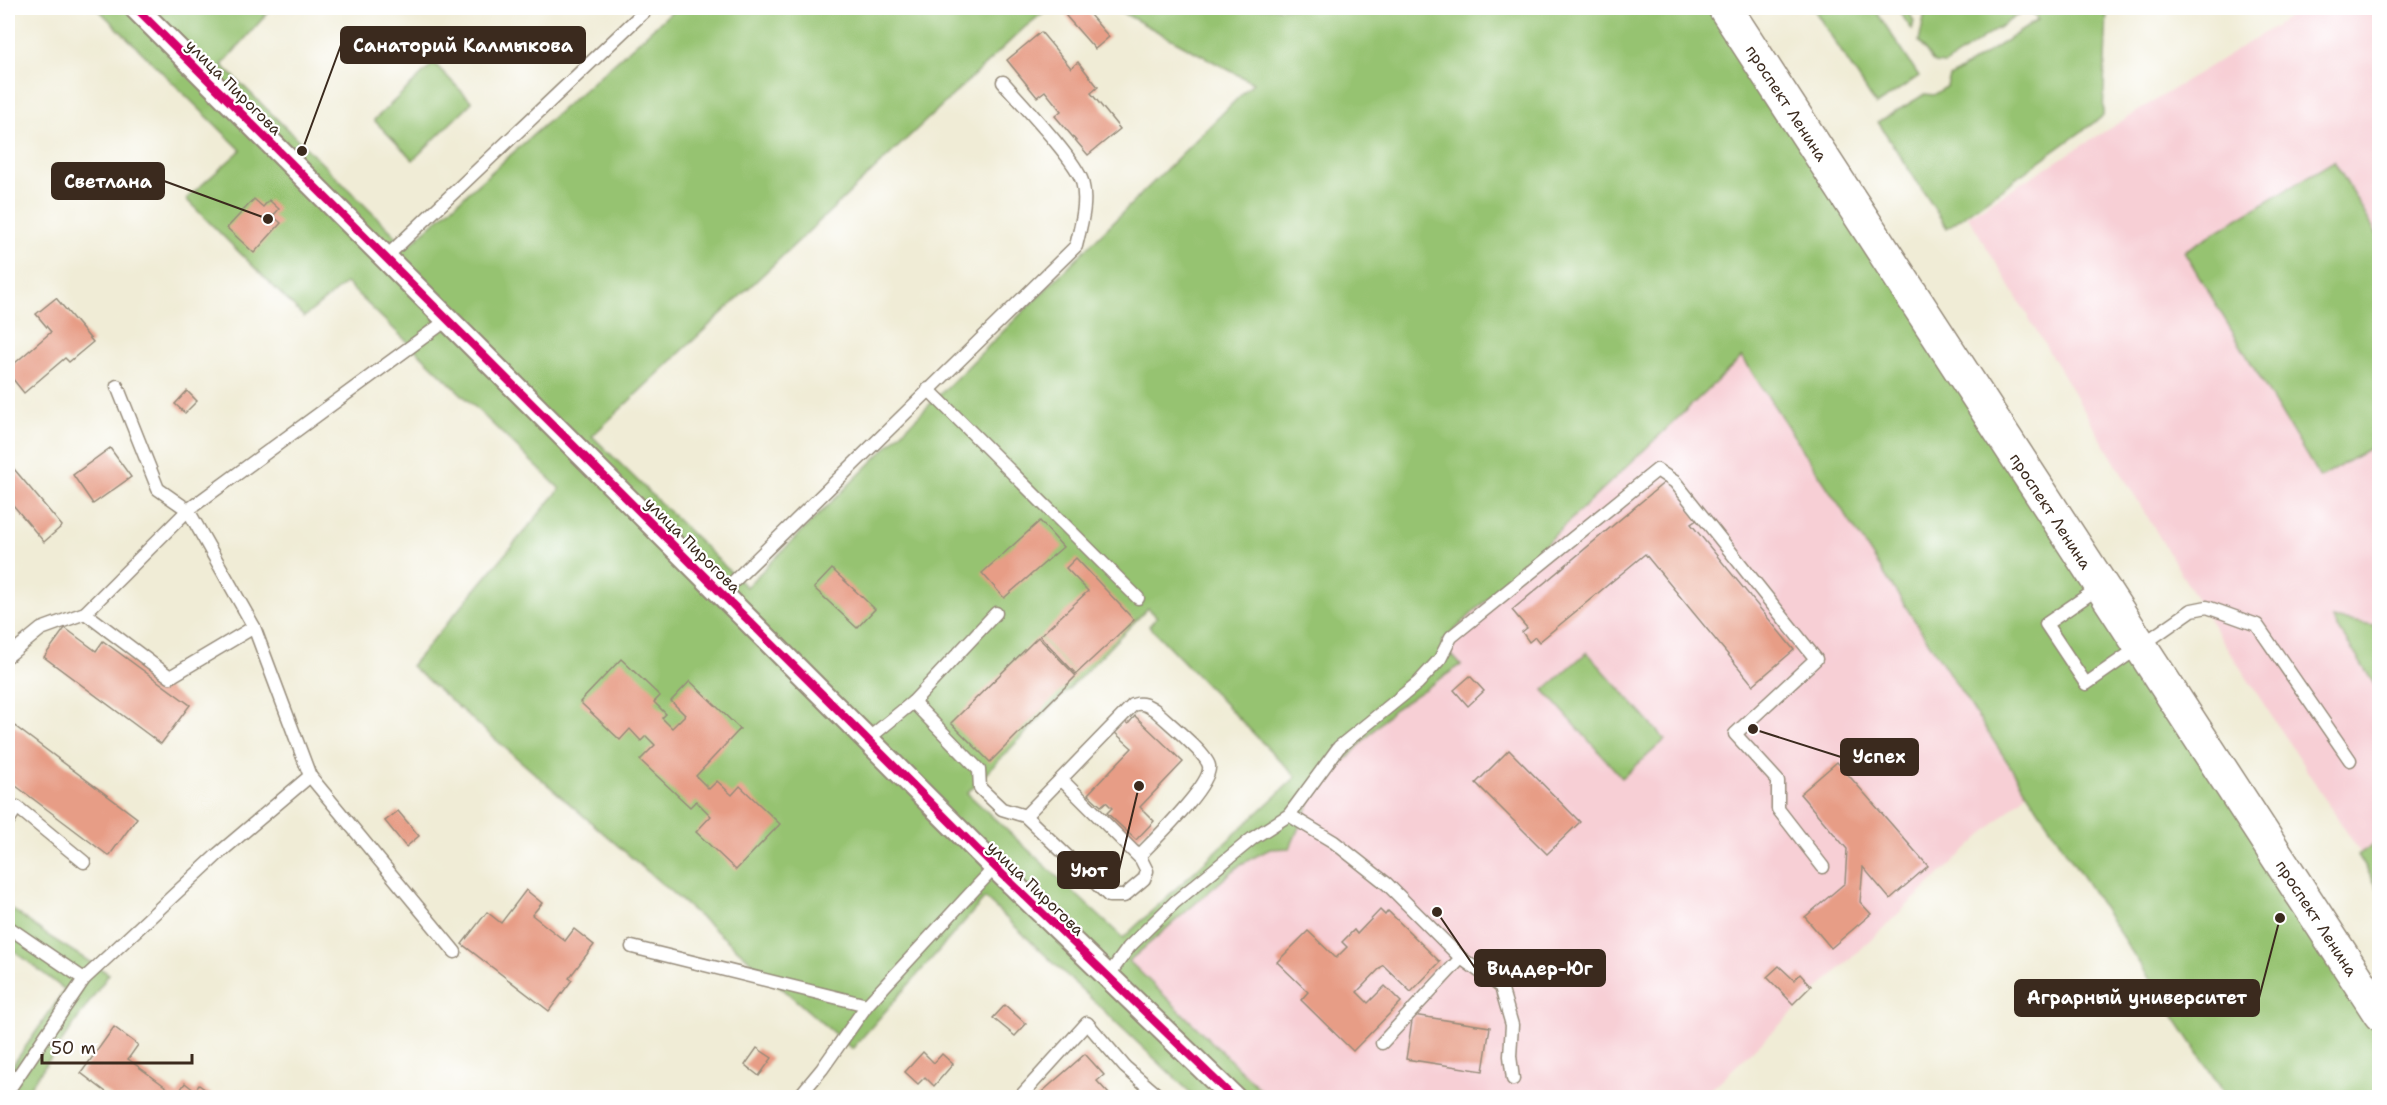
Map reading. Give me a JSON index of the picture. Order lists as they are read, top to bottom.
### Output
{
  "streets": {
    "main road": ["проспект Ленина"],
    "street": ["улица Пирогова"]
  },
  "places": [
    "Санаторий Калмыкова",
    "Светлана",
    "Успех",
    "Уют",
    "Виддер-Юг",
    "Аграрный университет"
  ],
  "scale_bar": "50 m"
}
